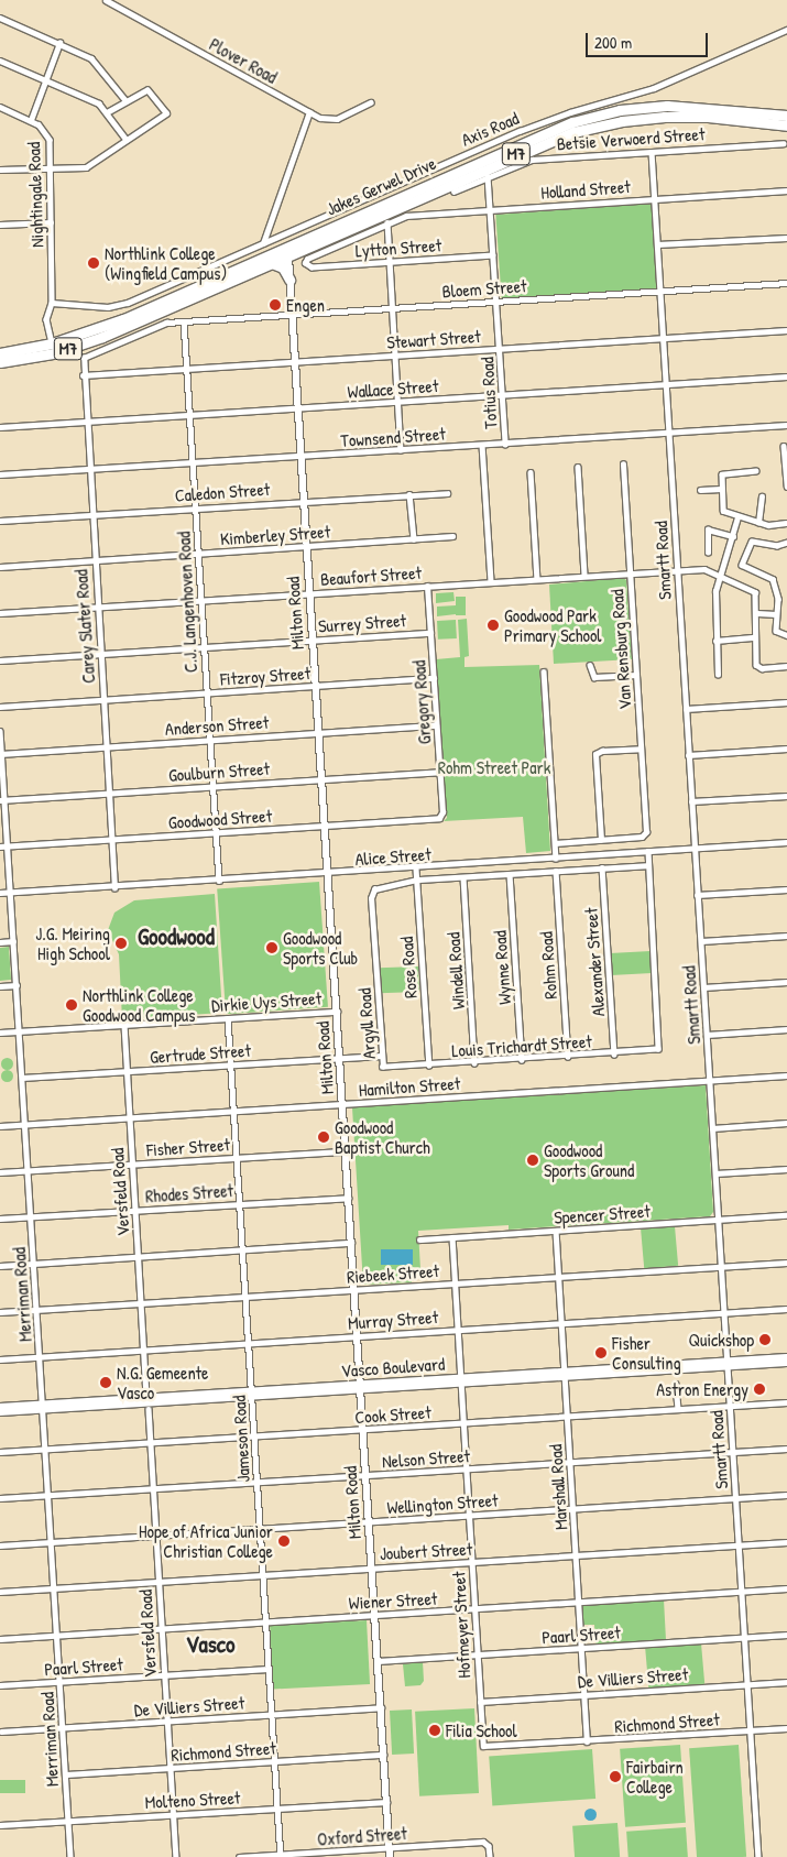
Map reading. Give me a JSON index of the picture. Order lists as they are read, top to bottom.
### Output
{
  "streets": {
    "highway": ["M7", "Jakes Gerwel Drive"],
    "street": [
      "Plover Road",
      "Axis Road",
      "Betsie Verwoerd Street",
      "Holland Street",
      "Nightingale Road",
      "Lytton Street",
      "Bloem Street",
      "Stewart Street",
      "Wallace Street",
      "Totius Road",
      "Townsend Street",
      "Caledon Street",
      "Kimberley Street",
      "Smartt Road",
      "Beaufort Street",
      "C.J. Langenhoven Road",
      "Milton Road",
      "Surrey Street",
      "Carey Slater Road",
      "Van Rensburg Road",
      "Fitzroy Street",
      "Gregory Road",
      "Anderson Street",
      "Goulburn Street",
      "Goodwood Street",
      "Alice Street",
      "Alexander Street",
      "Rohm Road",
      "Rose Road",
      "Wynne Road",
      "Windell Road",
      "Dirkie Uys Street",
      "Argyll Road",
      "Louis Trichardt Street",
      "Gertrude Street",
      "Hamilton Street",
      "Fisher Street",
      "Versfeld Road",
      "Rhodes Street",
      "Spencer Street",
      "Riebeek Street",
      "Merriman Road",
      "Murray Street",
      "Vasco Boulevard",
      "Cook Street",
      "Jameson Road",
      "Nelson Street",
      "Marshall Road",
      "Wellington Street",
      "Joubert Street",
      "Wiener Street",
      "Hofmeyer Street",
      "Paarl Street",
      "De Villiers Street",
      "Richmond Street",
      "Molteno Street",
      "Oxford Street"
    ]
  },
  "crossings": [
    ["Axis Road", "Nightingale Road"],
    ["Betsie Verwoerd Street", "Totius Road"],
    ["Betsie Verwoerd Street", "Smartt Road"],
    ["Jakes Gerwel Drive", "Nightingale Road"],
    ["Jakes Gerwel Drive", "Milton Road"],
    ["Holland Street", "Lytton Street"],
    ["Holland Street", "Totius Road"],
    ["Holland Street", "Smartt Road"],
    ["Lytton Street", "Totius Road"],
    ["Bloem Street", "Totius Road"],
    ["Bloem Street", "Smartt Road"],
    ["Bloem Street", "C.J. Langenhoven Road"],
    ["Bloem Street", "Milton Road"],
    ["Bloem Street", "Carey Slater Road"],
    ["Stewart Street", "Totius Road"],
    ["Stewart Street", "Smartt Road"],
    ["Stewart Street", "C.J. Langenhoven Road"],
    ["Stewart Street", "Milton Road"],
    ["Stewart Street", "Carey Slater Road"],
    ["Wallace Street", "Totius Road"],
    ["Wallace Street", "Smartt Road"],
    ["Wallace Street", "C.J. Langenhoven Road"],
    ["Wallace Street", "Milton Road"],
    ["Wallace Street", "Carey Slater Road"],
    ["Totius Road", "Townsend Street"],
    ["Townsend Street", "Smartt Road"],
    ["Townsend Street", "C.J. Langenhoven Road"],
    ["Townsend Street", "Milton Road"],
    ["Townsend Street", "Carey Slater Road"],
    ["Caledon Street", "C.J. Langenhoven Road"],
    ["Caledon Street", "Milton Road"],
    ["Caledon Street", "Carey Slater Road"],
    ["Kimberley Street", "C.J. Langenhoven Road"],
    ["Kimberley Street", "Milton Road"],
    ["Kimberley Street", "Carey Slater Road"],
    ["Smartt Road", "Beaufort Street"],
    ["Smartt Road", "Alice Street"],
    ["Smartt Road", "Hamilton Street"],
    ["Smartt Road", "Spencer Street"],
    ["Smartt Road", "Riebeek Street"],
    ["Smartt Road", "Murray Street"],
    ["Smartt Road", "Vasco Boulevard"],
    ["Smartt Road", "Cook Street"],
    ["Smartt Road", "Nelson Street"],
    ["Smartt Road", "Wellington Street"],
    ["Smartt Road", "Joubert Street"],
    ["Smartt Road", "Wiener Street"],
    ["Smartt Road", "Paarl Street"],
    ["Smartt Road", "De Villiers Street"],
    ["Smartt Road", "Richmond Street"],
    ["Beaufort Street", "C.J. Langenhoven Road"],
    ["Beaufort Street", "Milton Road"],
    ["Beaufort Street", "Carey Slater Road"],
    ["Beaufort Street", "Van Rensburg Road"],
    ["Beaufort Street", "Gregory Road"],
    ["C.J. Langenhoven Road", "Surrey Street"],
    ["C.J. Langenhoven Road", "Fitzroy Street"],
    ["C.J. Langenhoven Road", "Anderson Street"],
    ["C.J. Langenhoven Road", "Goulburn Street"],
    ["C.J. Langenhoven Road", "Goodwood Street"],
    ["C.J. Langenhoven Road", "Alice Street"],
    ["Milton Road", "Surrey Street"],
    ["Milton Road", "Fitzroy Street"],
    ["Milton Road", "Anderson Street"],
    ["Milton Road", "Goulburn Street"],
    ["Milton Road", "Goodwood Street"],
    ["Milton Road", "Alice Street"],
    ["Milton Road", "Dirkie Uys Street"],
    ["Milton Road", "Gertrude Street"],
    ["Milton Road", "Hamilton Street"],
    ["Milton Road", "Fisher Street"],
    ["Milton Road", "Rhodes Street"],
    ["Milton Road", "Riebeek Street"],
    ["Milton Road", "Murray Street"],
    ["Milton Road", "Vasco Boulevard"],
    ["Milton Road", "Cook Street"],
    ["Milton Road", "Nelson Street"],
    ["Milton Road", "Wellington Street"],
    ["Milton Road", "Joubert Street"],
    ["Milton Road", "Wiener Street"],
    ["Milton Road", "Paarl Street"],
    ["Milton Road", "De Villiers Street"],
    ["Milton Road", "Richmond Street"],
    ["Milton Road", "Molteno Street"],
    ["Milton Road", "Oxford Street"],
    ["Surrey Street", "Carey Slater Road"],
    ["Surrey Street", "Gregory Road"],
    ["Carey Slater Road", "Fitzroy Street"],
    ["Carey Slater Road", "Anderson Street"],
    ["Carey Slater Road", "Goulburn Street"],
    ["Carey Slater Road", "Goodwood Street"],
    ["Carey Slater Road", "Alice Street"],
    ["Fitzroy Street", "Gregory Road"],
    ["Gregory Road", "Anderson Street"],
    ["Gregory Road", "Goulburn Street"],
    ["Gregory Road", "Goodwood Street"],
    ["Anderson Street", "Merriman Road"],
    ["Goulburn Street", "Merriman Road"],
    ["Goodwood Street", "Merriman Road"],
    ["Alice Street", "Alexander Street"],
    ["Alice Street", "Rohm Road"],
    ["Alice Street", "Rose Road"],
    ["Alice Street", "Wynne Road"],
    ["Alice Street", "Windell Road"],
    ["Alice Street", "Argyll Road"],
    ["Alice Street", "Louis Trichardt Street"],
    ["Alice Street", "Merriman Road"],
    ["Alexander Street", "Louis Trichardt Street"],
    ["Rohm Road", "Louis Trichardt Street"],
    ["Rose Road", "Argyll Road"],
    ["Rose Road", "Louis Trichardt Street"],
    ["Wynne Road", "Louis Trichardt Street"],
    ["Windell Road", "Louis Trichardt Street"],
    ["Dirkie Uys Street", "Versfeld Road"],
    ["Dirkie Uys Street", "Merriman Road"],
    ["Dirkie Uys Street", "Jameson Road"],
    ["Argyll Road", "Louis Trichardt Street"],
    ["Argyll Road", "Gertrude Street"],
    ["Gertrude Street", "Versfeld Road"],
    ["Gertrude Street", "Merriman Road"],
    ["Gertrude Street", "Jameson Road"],
    ["Hamilton Street", "Versfeld Road"],
    ["Hamilton Street", "Merriman Road"],
    ["Hamilton Street", "Jameson Road"],
    ["Fisher Street", "Versfeld Road"],
    ["Fisher Street", "Merriman Road"],
    ["Fisher Street", "Jameson Road"],
    ["Versfeld Road", "Rhodes Street"],
    ["Versfeld Road", "Riebeek Street"],
    ["Versfeld Road", "Murray Street"],
    ["Versfeld Road", "Cook Street"],
    ["Versfeld Road", "Nelson Street"],
    ["Versfeld Road", "Wellington Street"],
    ["Versfeld Road", "Joubert Street"],
    ["Versfeld Road", "Wiener Street"],
    ["Versfeld Road", "Paarl Street"],
    ["Versfeld Road", "De Villiers Street"],
    ["Versfeld Road", "Richmond Street"],
    ["Versfeld Road", "Molteno Street"],
    ["Rhodes Street", "Merriman Road"],
    ["Rhodes Street", "Jameson Road"],
    ["Spencer Street", "Marshall Road"],
    ["Spencer Street", "Hofmeyer Street"],
    ["Riebeek Street", "Merriman Road"],
    ["Riebeek Street", "Jameson Road"],
    ["Riebeek Street", "Marshall Road"],
    ["Riebeek Street", "Hofmeyer Street"],
    ["Merriman Road", "Murray Street"],
    ["Merriman Road", "Vasco Boulevard"],
    ["Merriman Road", "Cook Street"],
    ["Merriman Road", "Nelson Street"],
    ["Merriman Road", "Wellington Street"],
    ["Merriman Road", "Joubert Street"],
    ["Merriman Road", "Wiener Street"],
    ["Merriman Road", "Paarl Street"],
    ["Merriman Road", "De Villiers Street"],
    ["Merriman Road", "Richmond Street"],
    ["Merriman Road", "Molteno Street"],
    ["Murray Street", "Jameson Road"],
    ["Murray Street", "Marshall Road"],
    ["Murray Street", "Hofmeyer Street"],
    ["Vasco Boulevard", "Jameson Road"],
    ["Vasco Boulevard", "Marshall Road"],
    ["Vasco Boulevard", "Hofmeyer Street"],
    ["Cook Street", "Jameson Road"],
    ["Cook Street", "Marshall Road"],
    ["Cook Street", "Hofmeyer Street"],
    ["Jameson Road", "Nelson Street"],
    ["Jameson Road", "Wellington Street"],
    ["Jameson Road", "Joubert Street"],
    ["Jameson Road", "Wiener Street"],
    ["Jameson Road", "Paarl Street"],
    ["Jameson Road", "De Villiers Street"],
    ["Jameson Road", "Richmond Street"],
    ["Jameson Road", "Molteno Street"],
    ["Jameson Road", "Oxford Street"],
    ["Nelson Street", "Marshall Road"],
    ["Nelson Street", "Hofmeyer Street"],
    ["Marshall Road", "Wellington Street"],
    ["Marshall Road", "Joubert Street"],
    ["Marshall Road", "Wiener Street"],
    ["Marshall Road", "Paarl Street"],
    ["Marshall Road", "De Villiers Street"],
    ["Marshall Road", "Richmond Street"],
    ["Wellington Street", "Hofmeyer Street"],
    ["Joubert Street", "Hofmeyer Street"],
    ["Wiener Street", "Hofmeyer Street"],
    ["Hofmeyer Street", "Paarl Street"],
    ["Hofmeyer Street", "De Villiers Street"],
    ["Hofmeyer Street", "Richmond Street"]
  ],
  "districts": ["Goodwood", "Vasco"],
  "parks": ["Rohm Street Park"],
  "places": [
    "Northlink College (Wingfield Campus)",
    "Engen",
    "Goodwood Park Primary School",
    "J.G. Meiring High School",
    "Goodwood Sports Club",
    "Northlink College Goodwood Campus",
    "Goodwood Baptist Church",
    "Goodwood Sports Ground",
    "Quickshop",
    "Fisher Consulting",
    "N.G. Gemeente Vasco",
    "Astron Energy",
    "Hope of Africa Junior Christian College",
    "Filia School",
    "Fairbairn College"
  ],
  "scale_bar": "200 m"
}
